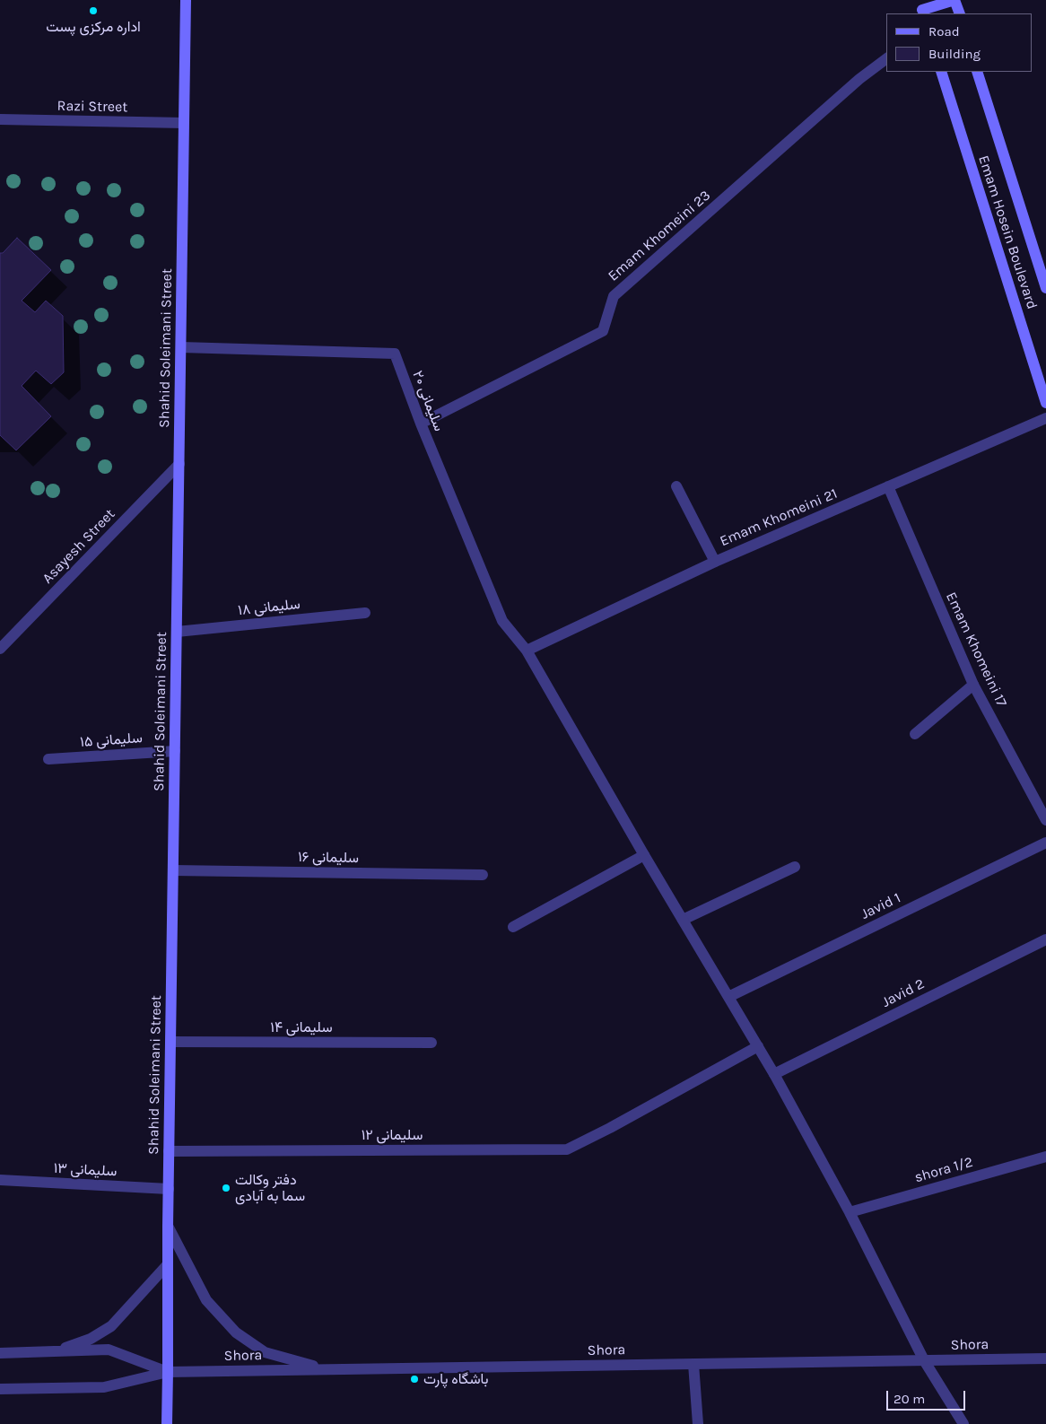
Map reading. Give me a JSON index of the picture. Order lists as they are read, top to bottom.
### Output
{
  "streets": {
    "main road": ["Emam Hosein Boulevard", "Shahid Soleimani Street"],
    "street": [
      "Razi Street",
      "Emam Khomeini 23",
      "سلیمانی ۲۰",
      "Emam Khomeini 21",
      "Asayesh Street",
      "سلیمانی ۱۸",
      "Emam Khomeini 17",
      "سلیمانی ۱۵",
      "سلیمانی ۱۶",
      "Javid 1",
      "Javid 2",
      "سلیمانی ۱۴",
      "سلیمانی ۱۲",
      "سلیمانی ۱۳",
      "shora 1/2",
      "Shora"
    ]
  },
  "crossings": [
    ["Razi Street", "Shahid Soleimani Street"],
    ["Emam Khomeini 23", "سلیمانی ۲۰"],
    ["Shahid Soleimani Street", "سلیمانی ۲۰"],
    ["Shahid Soleimani Street", "Asayesh Street"],
    ["Shahid Soleimani Street", "سلیمانی ۱۸"],
    ["Shahid Soleimani Street", "سلیمانی ۱۵"],
    ["Shahid Soleimani Street", "سلیمانی ۱۶"],
    ["Shahid Soleimani Street", "سلیمانی ۱۴"],
    ["Shahid Soleimani Street", "سلیمانی ۱۲"],
    ["Shahid Soleimani Street", "سلیمانی ۱۳"],
    ["Shahid Soleimani Street", "Shora"],
    ["سلیمانی ۲۰", "Emam Khomeini 21"],
    ["سلیمانی ۲۰", "Javid 1"],
    ["سلیمانی ۲۰", "Javid 2"],
    ["سلیمانی ۲۰", "سلیمانی ۱۲"],
    ["سلیمانی ۲۰", "shora 1/2"],
    ["سلیمانی ۲۰", "Shora"],
    ["Emam Khomeini 21", "Emam Khomeini 17"]
  ],
  "places": ["اداره مرکزی پست", "دفتر وکالت سما به آبادی", "باشگاه پارت"],
  "legend": ["Road", "Building"],
  "scale_bar": "20 m"
}
